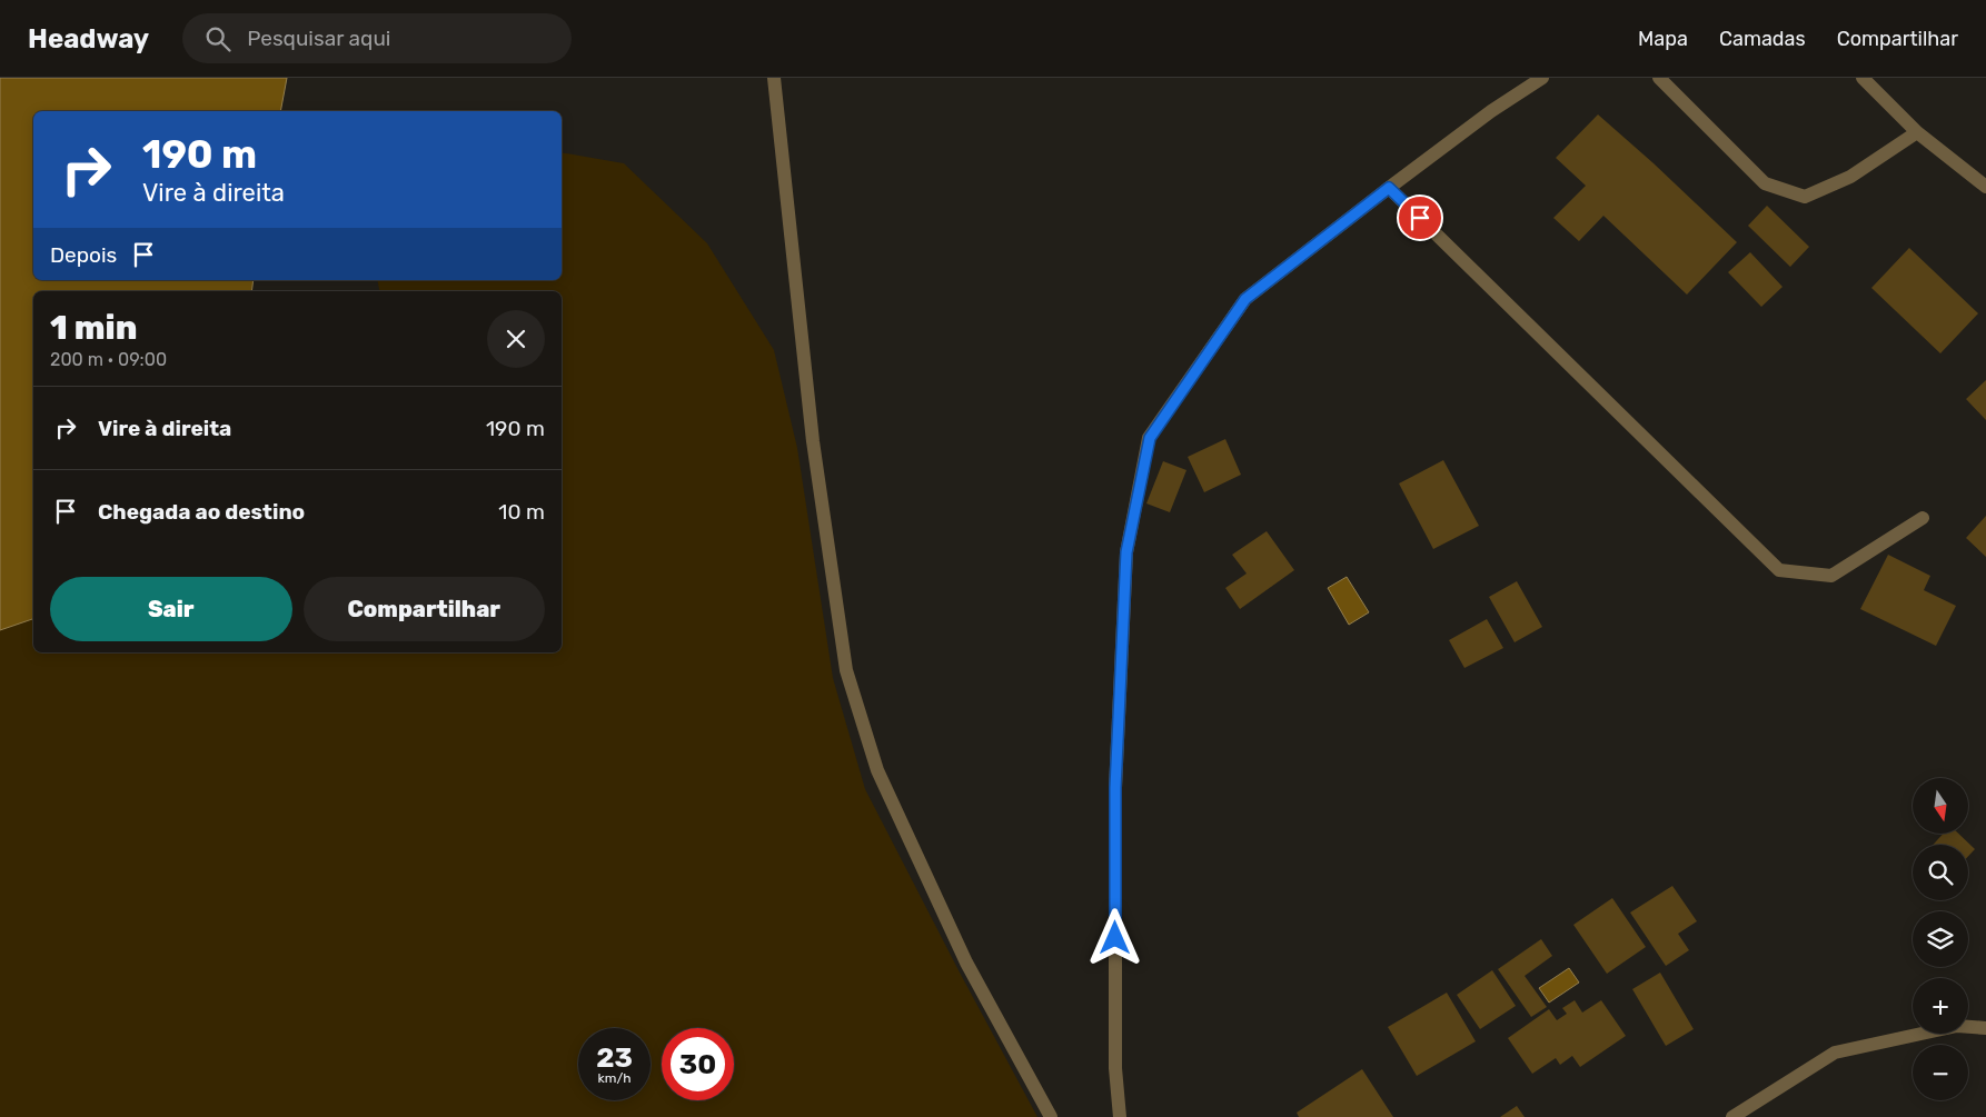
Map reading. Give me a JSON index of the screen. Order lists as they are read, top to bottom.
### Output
{
  "north": "bottom",
  "page": {
    "header": "Headway",
    "search": "Pesquisar aqui",
    "nav": ["Mapa", "Camadas", "Compartilhar"],
    "turn": ["190 m", "Vire à direita"],
    "then": "Depois",
    "heading": ["1 min", "200 m · 09:00"],
    "list": [
      {
        "name": "Vire à direita",
        "value": "190 m"
      },
      {
        "name": "Chegada ao destino",
        "value": "10 m"
      }
    ],
    "buttons": ["Sair", "Compartilhar"],
    "map_buttons": ["+", "−"],
    "speed": "23 km/h",
    "limit": "30"
  }
}
